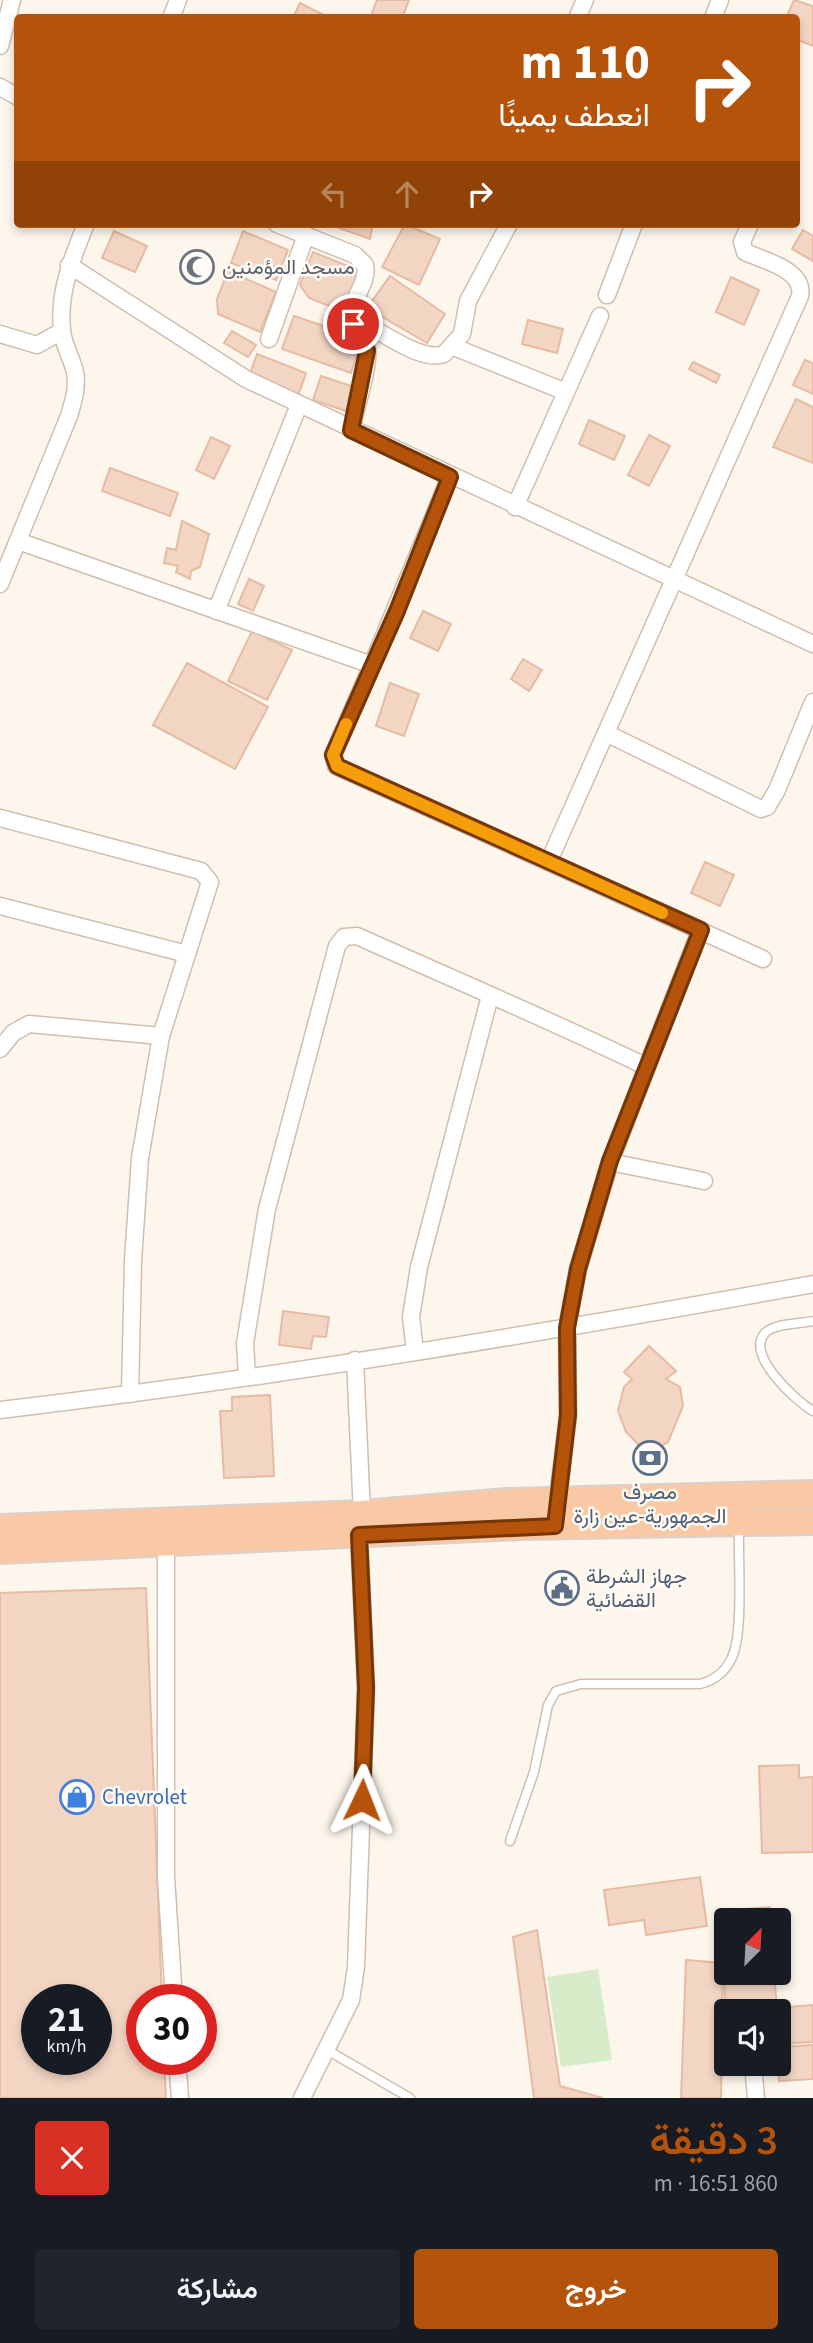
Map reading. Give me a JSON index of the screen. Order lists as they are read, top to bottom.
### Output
{
  "places": {
    "mosque": ["مسجد المؤمنين"],
    "bank": ["مصرف الجمهورية-عين زارة"],
    "public building": ["جهاز الشرطة القضائية"],
    "shop": ["Chevrolet"]
  },
  "north": "top right",
  "page": {
    "turn": ["110 m", "انعطف يمينًا"],
    "speed": "21 km/h",
    "limit": "30",
    "heading": ["3 دقيقة", "860 m · 16:51"],
    "buttons": ["خروج", "مشاركة"]
  }
}
